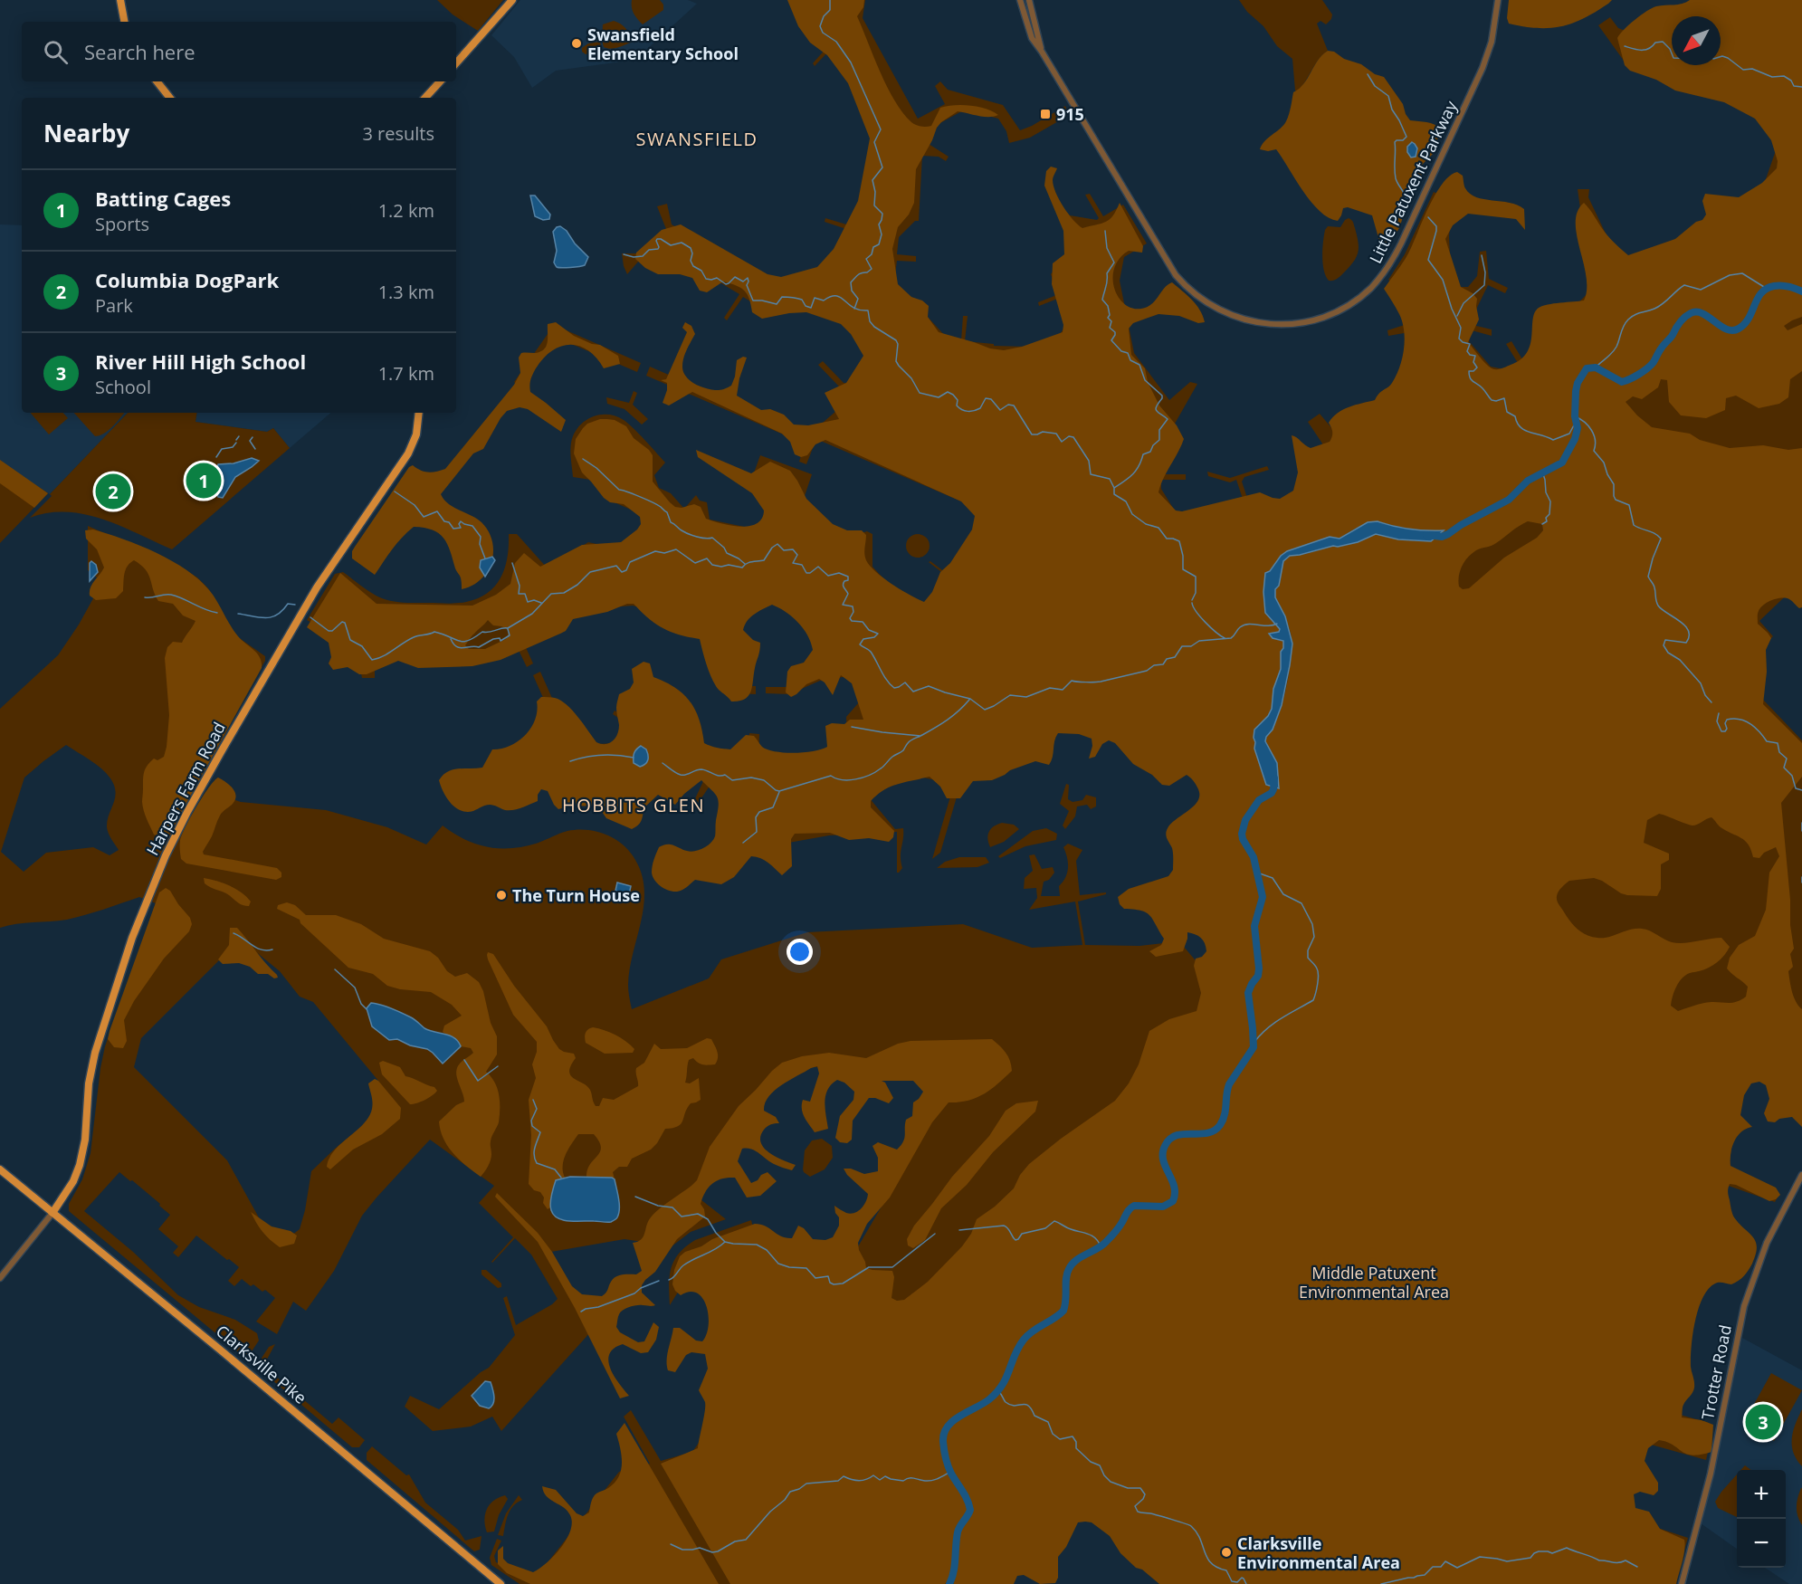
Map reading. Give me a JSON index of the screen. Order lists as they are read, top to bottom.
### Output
{
  "streets": {
    "main road": ["Harpers Farm Road", "Clarksville Pike"],
    "street": ["Little Patuxent Parkway", "Trotter Road"]
  },
  "crossings": [
    ["Harpers Farm Road", "Clarksville Pike"]
  ],
  "districts": ["SWANSFIELD", "HOBBITS GLEN"],
  "parks": ["Middle Patuxent Environmental Area"],
  "places": {
    "other": ["Swansfield Elementary School", "The Turn House", "Clarksville Environmental Area"],
    "transit": ["915"]
  },
  "north": "bottom left",
  "page": {
    "search": "Search here",
    "heading": ["Nearby", "3 results"],
    "list": [
      {
        "mark": "1",
        "name": "Batting Cages",
        "note": "Sports",
        "value": "1.2 km"
      },
      {
        "mark": "2",
        "name": "Columbia DogPark",
        "note": "Park",
        "value": "1.3 km"
      },
      {
        "mark": "3",
        "name": "River Hill High School",
        "note": "School",
        "value": "1.7 km"
      }
    ],
    "pins": ["1", "2", "3"],
    "map_buttons": ["+", "−"]
  }
}
